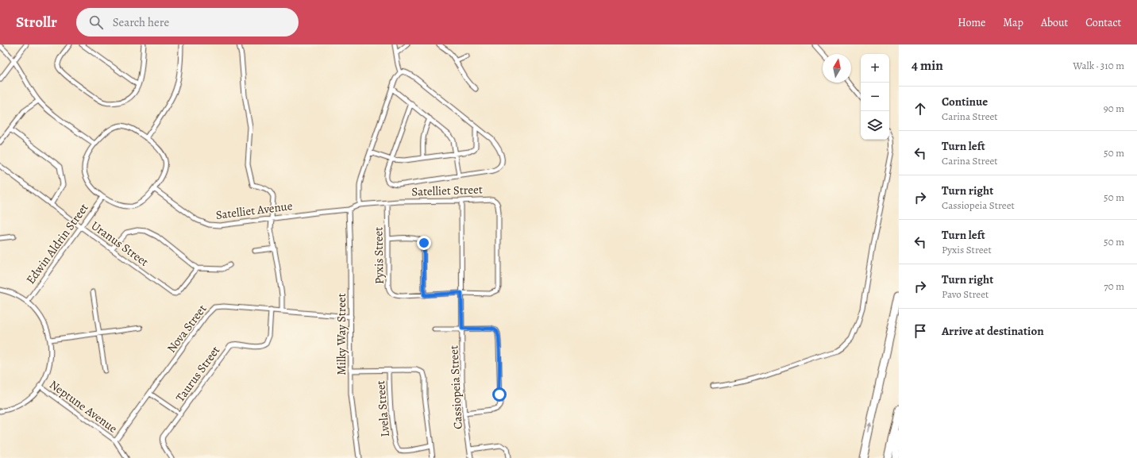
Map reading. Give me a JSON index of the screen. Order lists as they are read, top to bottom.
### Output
{
  "streets": {
    "street": [
      "Satelliet Street",
      "Satelliet Avenue",
      "Edwin Aldrin Street",
      "Uranus Street",
      "Pyxis Street",
      "Nova Street",
      "Milky Way Street",
      "Taurus Street",
      "Cassiopeia Street",
      "Neptune Avenue",
      "Lvela Street"
    ]
  },
  "crossings": [
    ["Satelliet Street", "Satelliet Avenue"],
    ["Satelliet Street", "Pyxis Street"],
    ["Satelliet Street", "Milky Way Street"],
    ["Satelliet Street", "Cassiopeia Street"],
    ["Satelliet Avenue", "Edwin Aldrin Street"],
    ["Satelliet Avenue", "Milky Way Street"],
    ["Edwin Aldrin Street", "Uranus Street"],
    ["Pyxis Street", "Cassiopeia Street"],
    ["Nova Street", "Milky Way Street"],
    ["Nova Street", "Taurus Street"],
    ["Nova Street", "Neptune Avenue"]
  ],
  "north": "top",
  "page": {
    "header": "Strollr",
    "search": "Search here",
    "nav": [
      "Home",
      "Map",
      "About",
      "Contact"
    ],
    "heading": ["4 min", "Walk · 310 m"],
    "map_buttons": ["+", "−"],
    "list": [
      ["Continue", "Carina Street", "90 m"],
      ["Turn left", "Carina Street", "50 m"],
      ["Turn right", "Cassiopeia Street", "50 m"],
      ["Turn left", "Pyxis Street", "50 m"],
      ["Turn right", "Pavo Street", "70 m"],
      "Arrive at destination"
    ]
  }
}
